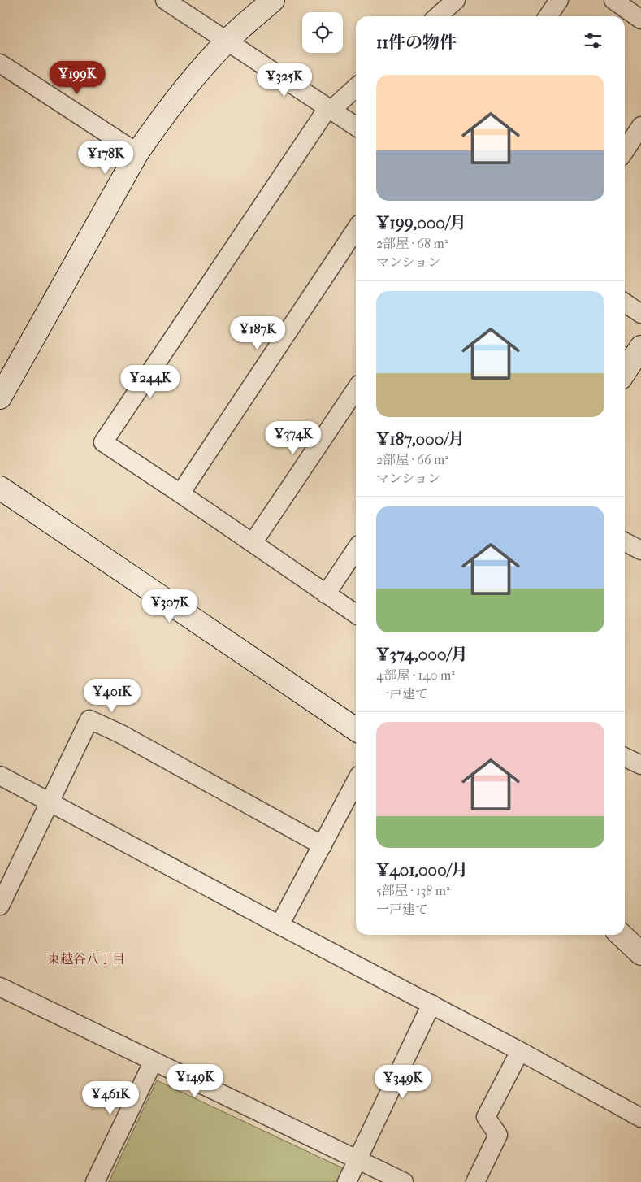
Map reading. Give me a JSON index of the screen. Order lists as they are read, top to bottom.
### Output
{
  "districts": ["東越谷八丁目"],
  "page": {
    "heading": "11件の物件",
    "price": [
      "¥199K",
      "¥325K",
      "¥178K",
      "¥187K",
      "¥244K",
      "¥374K",
      "¥307K",
      "¥401K",
      "¥149K",
      "¥349K",
      "¥461K"
    ],
    "list": [
      {
        "name": "¥199,000/月",
        "note": "2部屋 · 68 m² · マンション"
      },
      {
        "name": "¥187,000/月",
        "note": "2部屋 · 66 m² · マンション"
      },
      {
        "name": "¥374,000/月",
        "note": "4部屋 · 140 m² · 一戸建て"
      },
      {
        "name": "¥401,000/月",
        "note": "5部屋 · 138 m² · 一戸建て"
      }
    ]
  }
}
